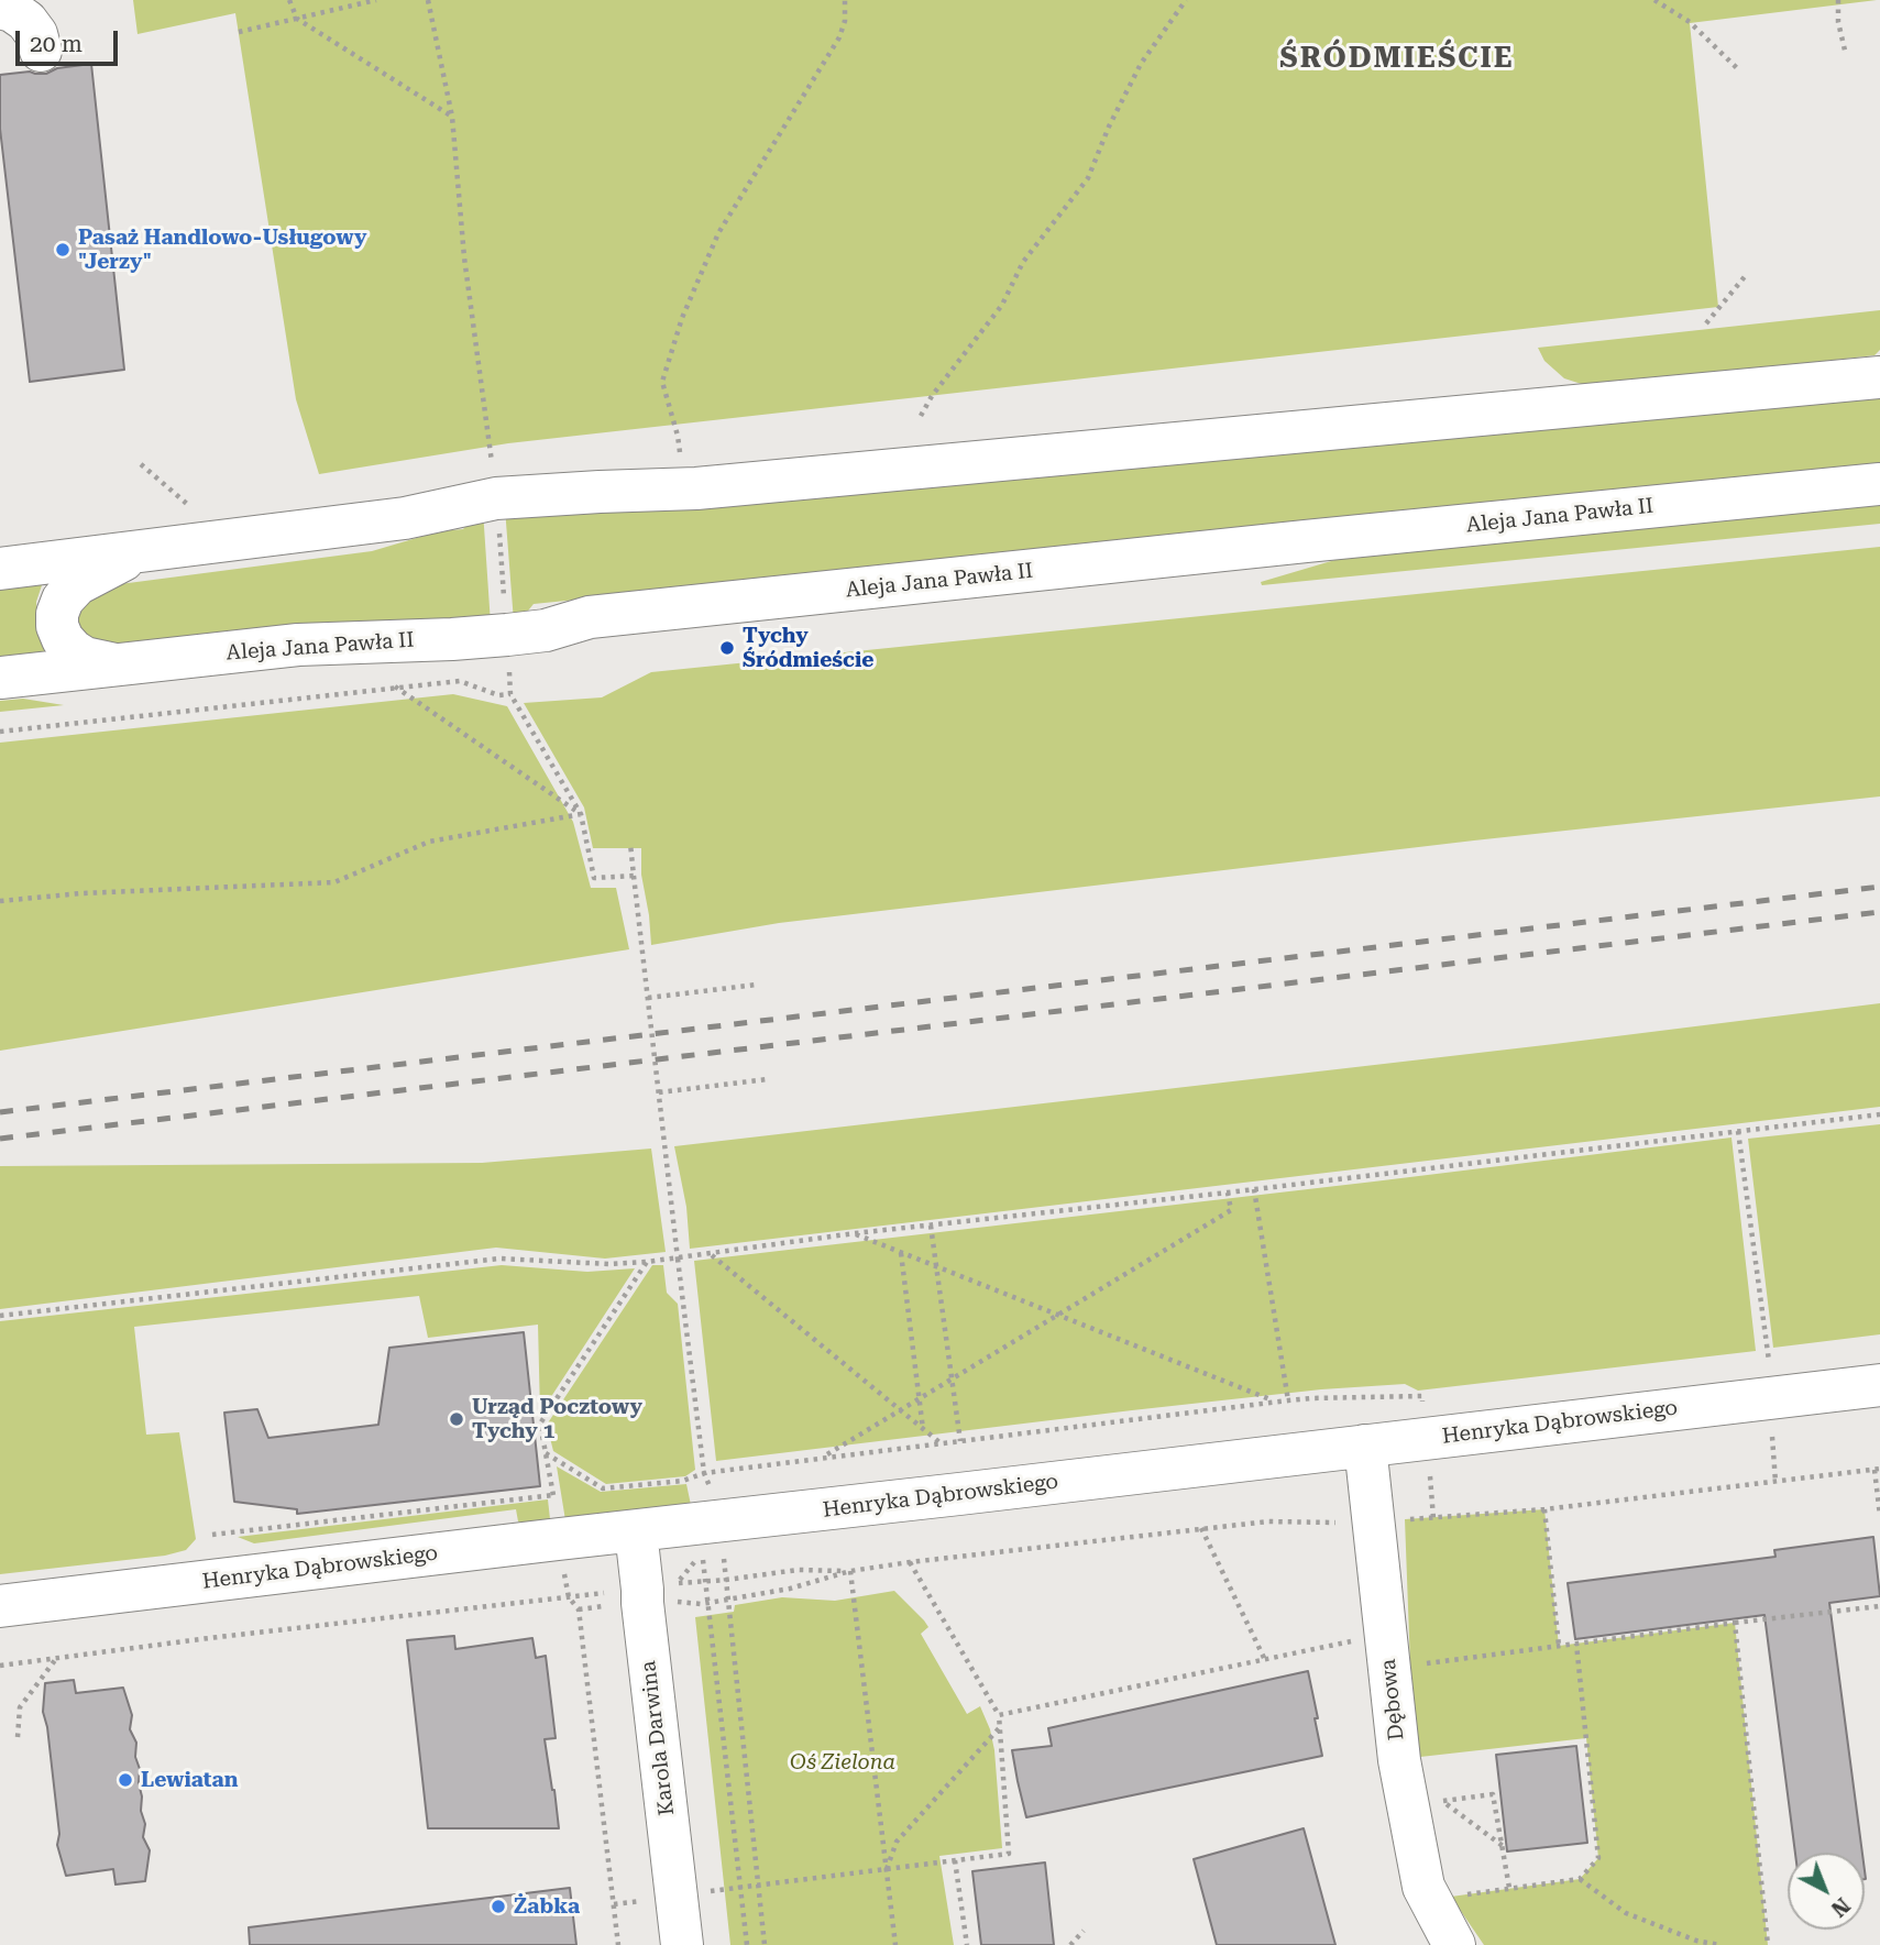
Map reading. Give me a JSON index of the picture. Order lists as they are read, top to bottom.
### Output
{
  "streets": {
    "street": [
      "Aleja Jana Pawła II",
      "Henryka Dąbrowskiego",
      "Dębowa",
      "Karola Darwina"
    ]
  },
  "crossings": [
    ["Henryka Dąbrowskiego", "Dębowa"],
    ["Henryka Dąbrowskiego", "Karola Darwina"]
  ],
  "districts": ["ŚRÓDMIEŚCIE"],
  "parks": ["Oś Zielona"],
  "places": [
    "Pasaż Handlowo-Usługowy \"Jerzy\"",
    "Tychy Śródmieście",
    "Urząd Pocztowy Tychy 1",
    "Lewiatan",
    "Żabka"
  ],
  "scale_bar": "20 m",
  "north": "bottom right"
}
